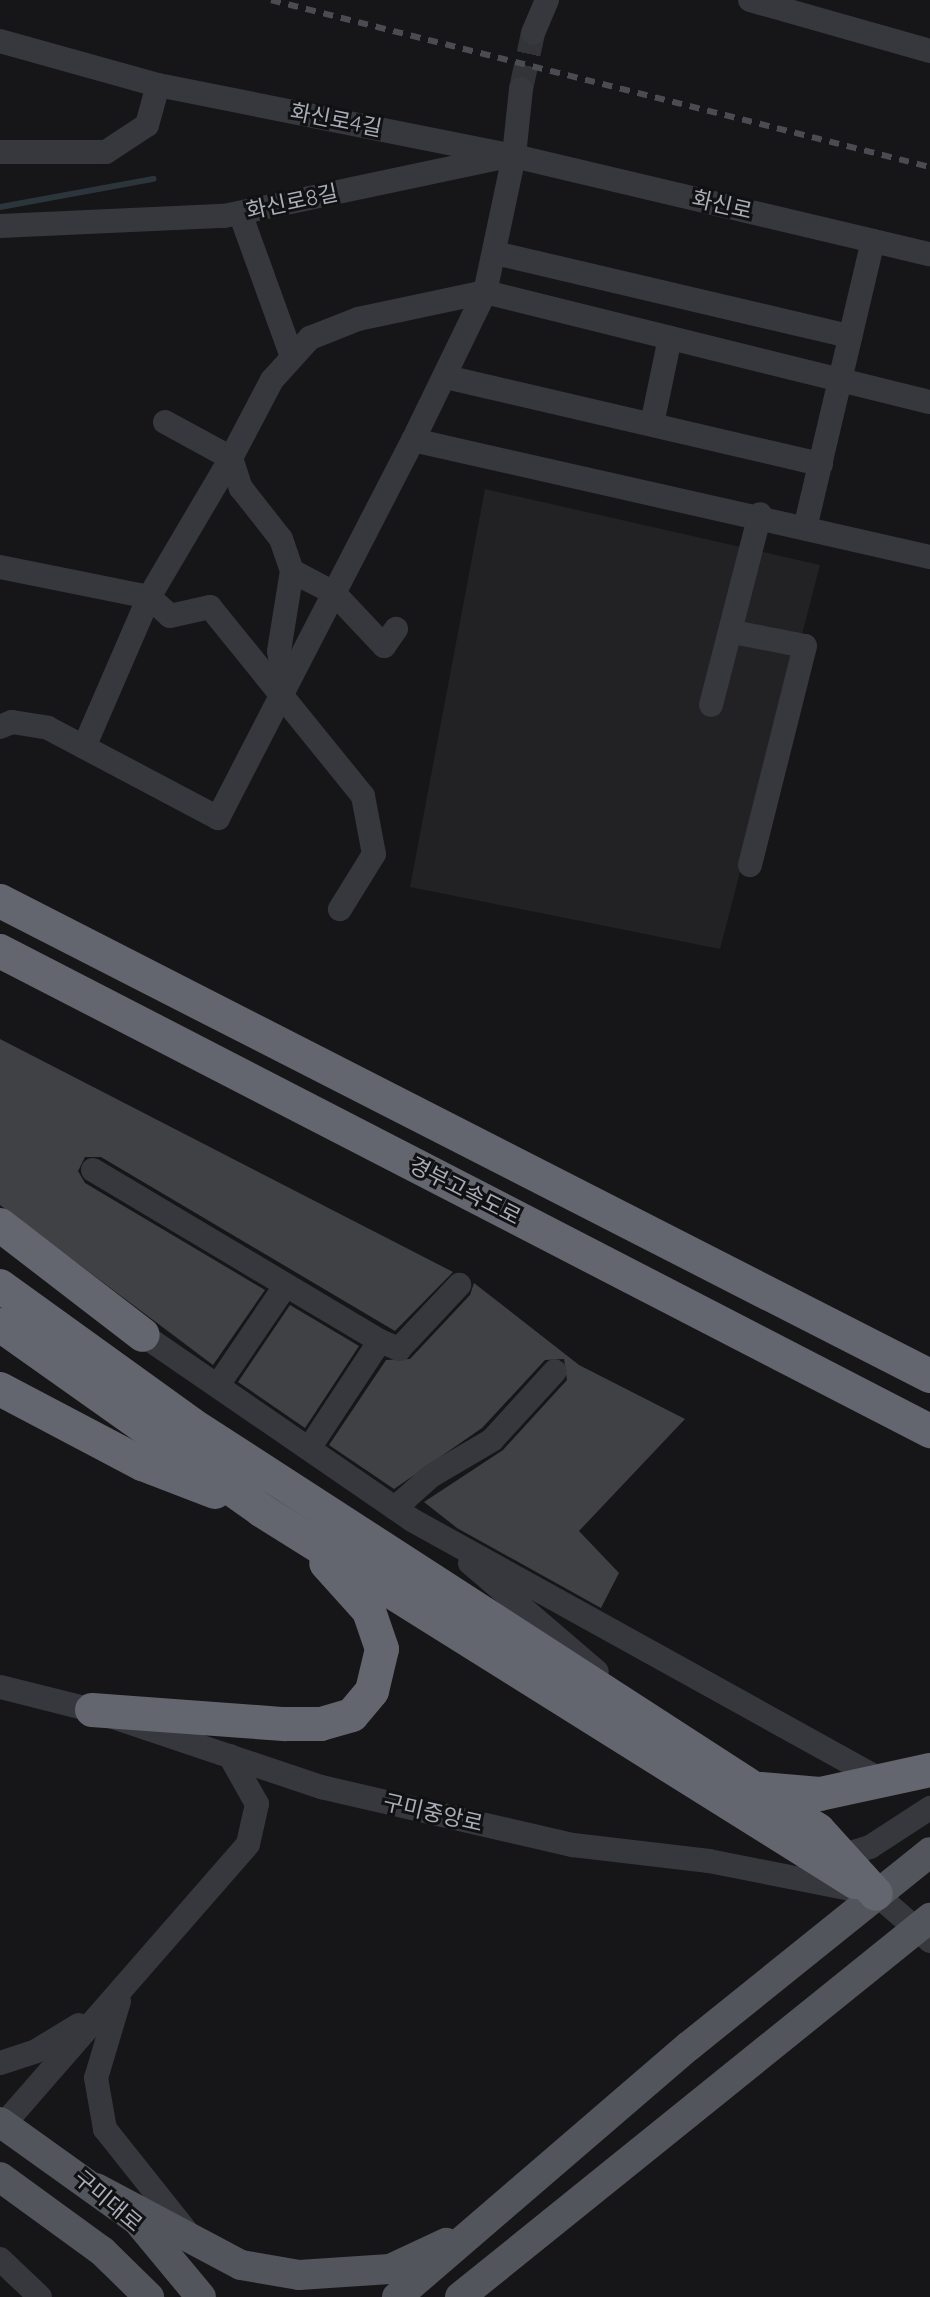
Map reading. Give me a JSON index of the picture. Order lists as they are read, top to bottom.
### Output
{
  "streets": {
    "highway": ["경부고속도로"],
    "main road": ["구미대로"],
    "street": [
      "화신로4길",
      "화신로8길",
      "화신로",
      "구미중앙로"
    ]
  },
  "crossings": [
    ["화신로4길", "화신로8길"],
    ["화신로4길", "화신로"],
    ["화신로8길", "화신로"]
  ]
}
